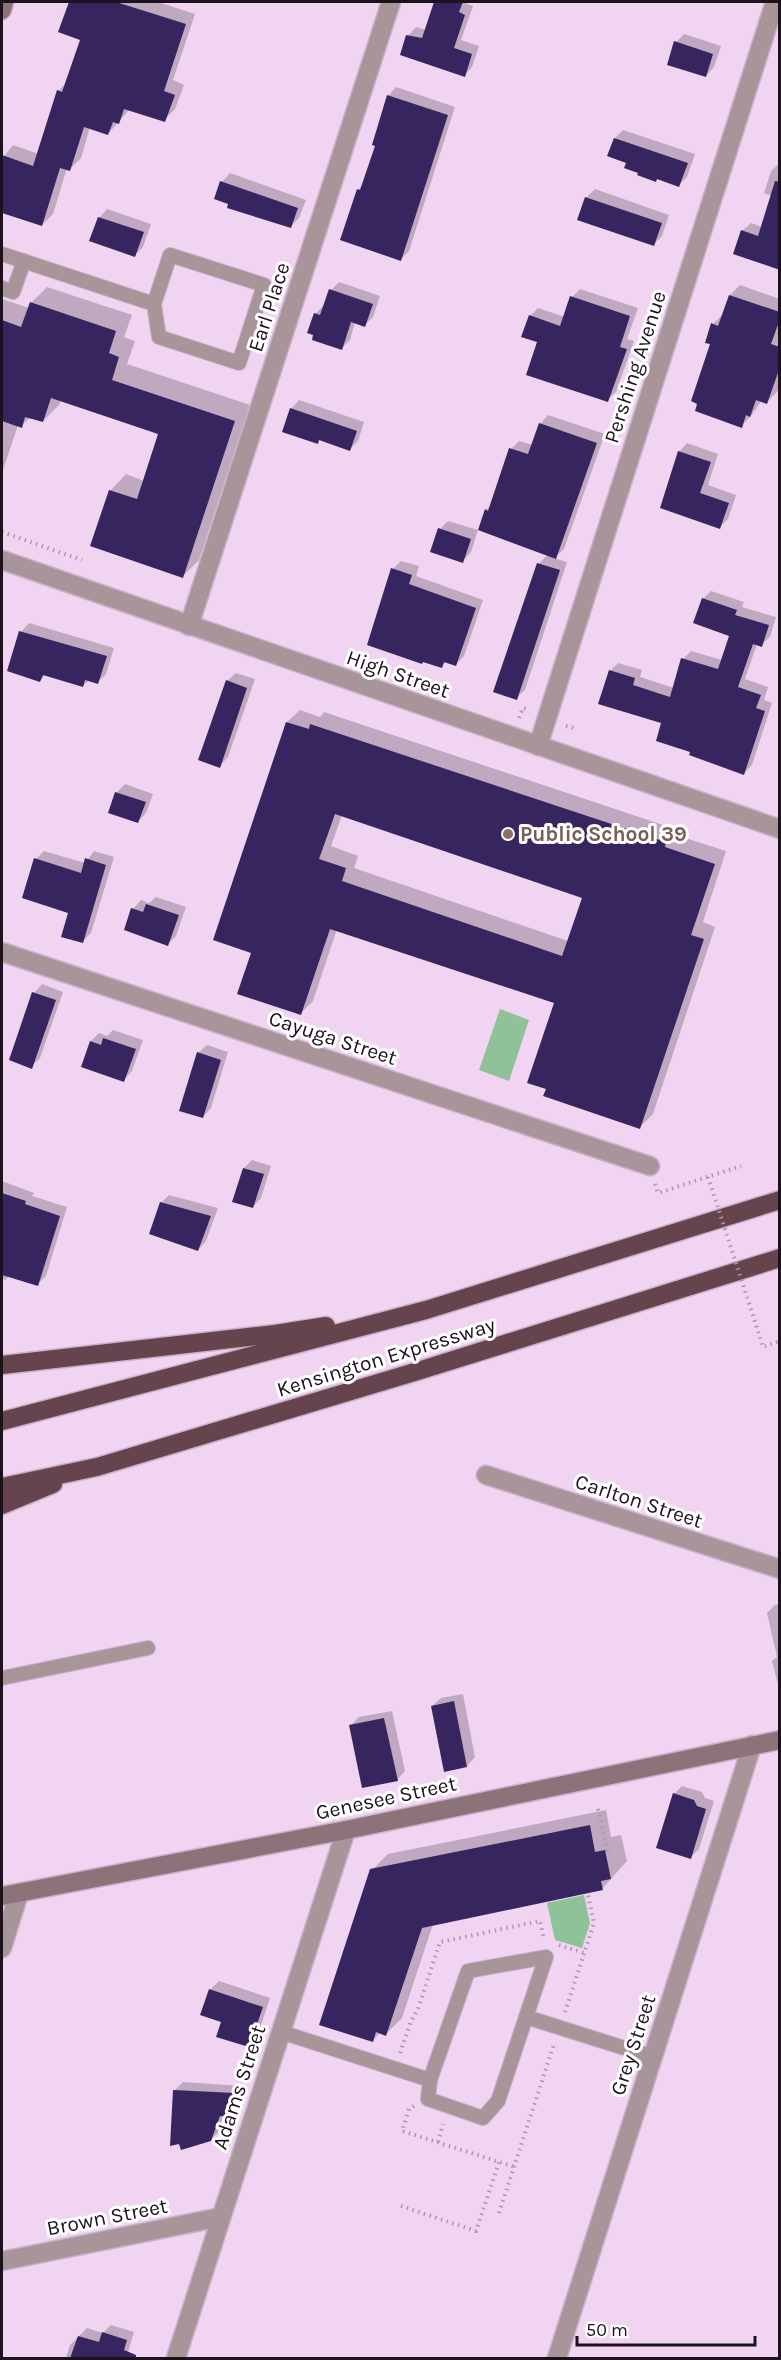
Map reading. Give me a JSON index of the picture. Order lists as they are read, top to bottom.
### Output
{
  "streets": {
    "highway": ["Kensington Expressway"],
    "main road": ["Genesee Street"],
    "street": [
      "Earl Place",
      "Pershing Avenue",
      "High Street",
      "Cayuga Street",
      "Carlton Street",
      "Grey Street",
      "Adams Street",
      "Brown Street"
    ]
  },
  "crossings": [
    ["Earl Place", "High Street"],
    ["Pershing Avenue", "High Street"],
    ["Genesee Street", "Grey Street"],
    ["Genesee Street", "Adams Street"],
    ["Adams Street", "Brown Street"]
  ],
  "places": ["Public School 39"],
  "scale_bar": "50 m"
}
